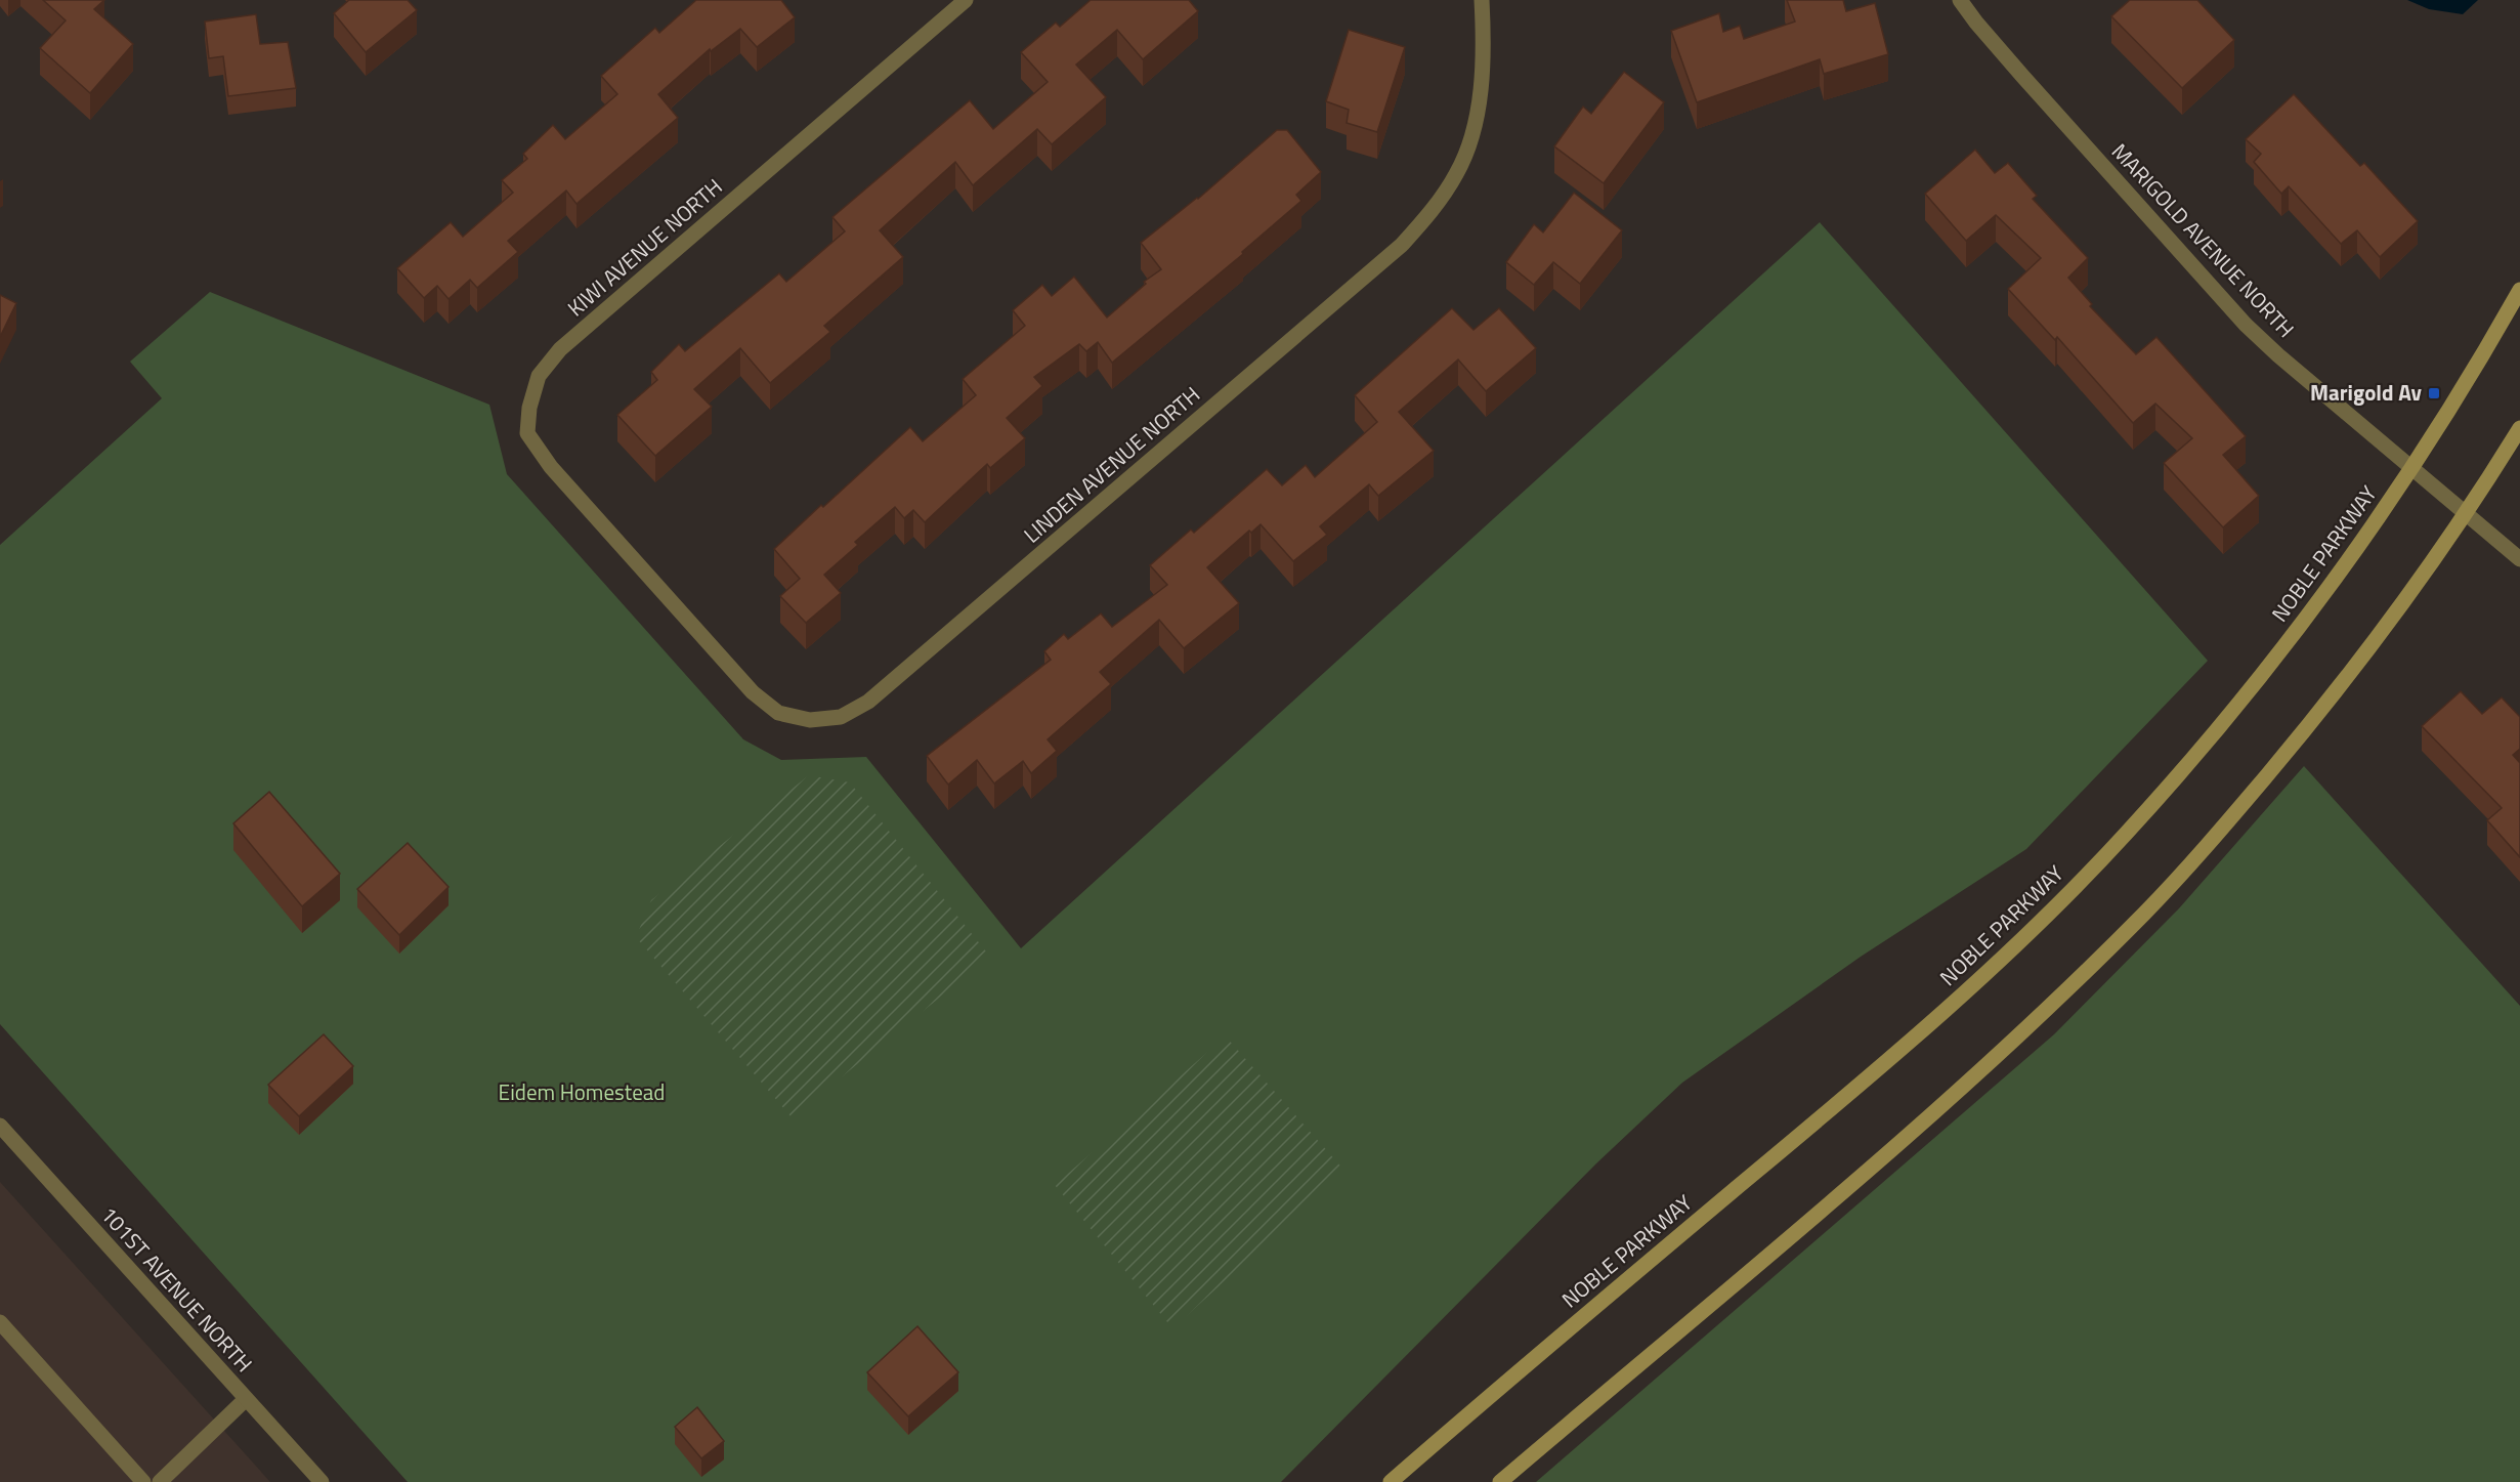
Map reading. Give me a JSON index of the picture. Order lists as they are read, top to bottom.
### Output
{
  "streets": {
    "main road": ["NOBLE PARKWAY"],
    "street": [
      "MARIGOLD AVENUE NORTH",
      "KIWI AVENUE NORTH",
      "LINDEN AVENUE NORTH",
      "101ST AVENUE NORTH"
    ]
  },
  "crossings": [
    ["MARIGOLD AVENUE NORTH", "NOBLE PARKWAY"],
    ["KIWI AVENUE NORTH", "LINDEN AVENUE NORTH"]
  ],
  "parks": ["Eidem Homestead"],
  "places": {
    "transit": ["Marigold Av"]
  }
}
